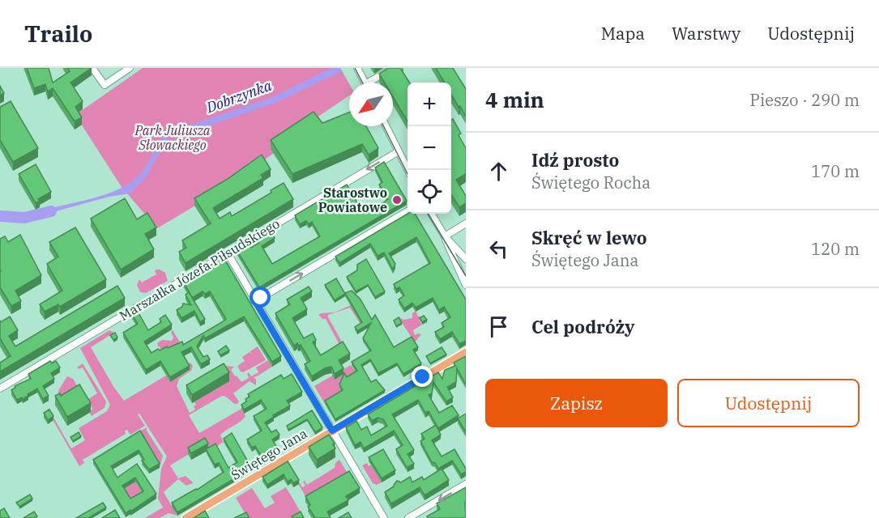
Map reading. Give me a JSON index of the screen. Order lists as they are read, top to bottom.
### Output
{
  "streets": {
    "main road": ["Świętego Jana"],
    "street": ["Marszałka Józefa Piłsudskiego"]
  },
  "one_way": ["Marszałka Józefa Piłsudskiego"],
  "water": ["Dobrzynka"],
  "parks": ["Park Juliusza Słowackiego"],
  "places": ["Starostwo Powiatowe"],
  "north": "bottom left",
  "page": {
    "header": "Trailo",
    "nav": ["Mapa", "Warstwy", "Udostępnij"],
    "heading": ["4 min", "Pieszo · 290 m"],
    "map_buttons": ["+", "−"],
    "list": [
      ["Idź prosto", "Świętego Rocha", "170 m"],
      ["Skręć w lewo", "Świętego Jana", "120 m"],
      "Cel podróży"
    ],
    "buttons": ["Zapisz", "Udostępnij"]
  }
}
